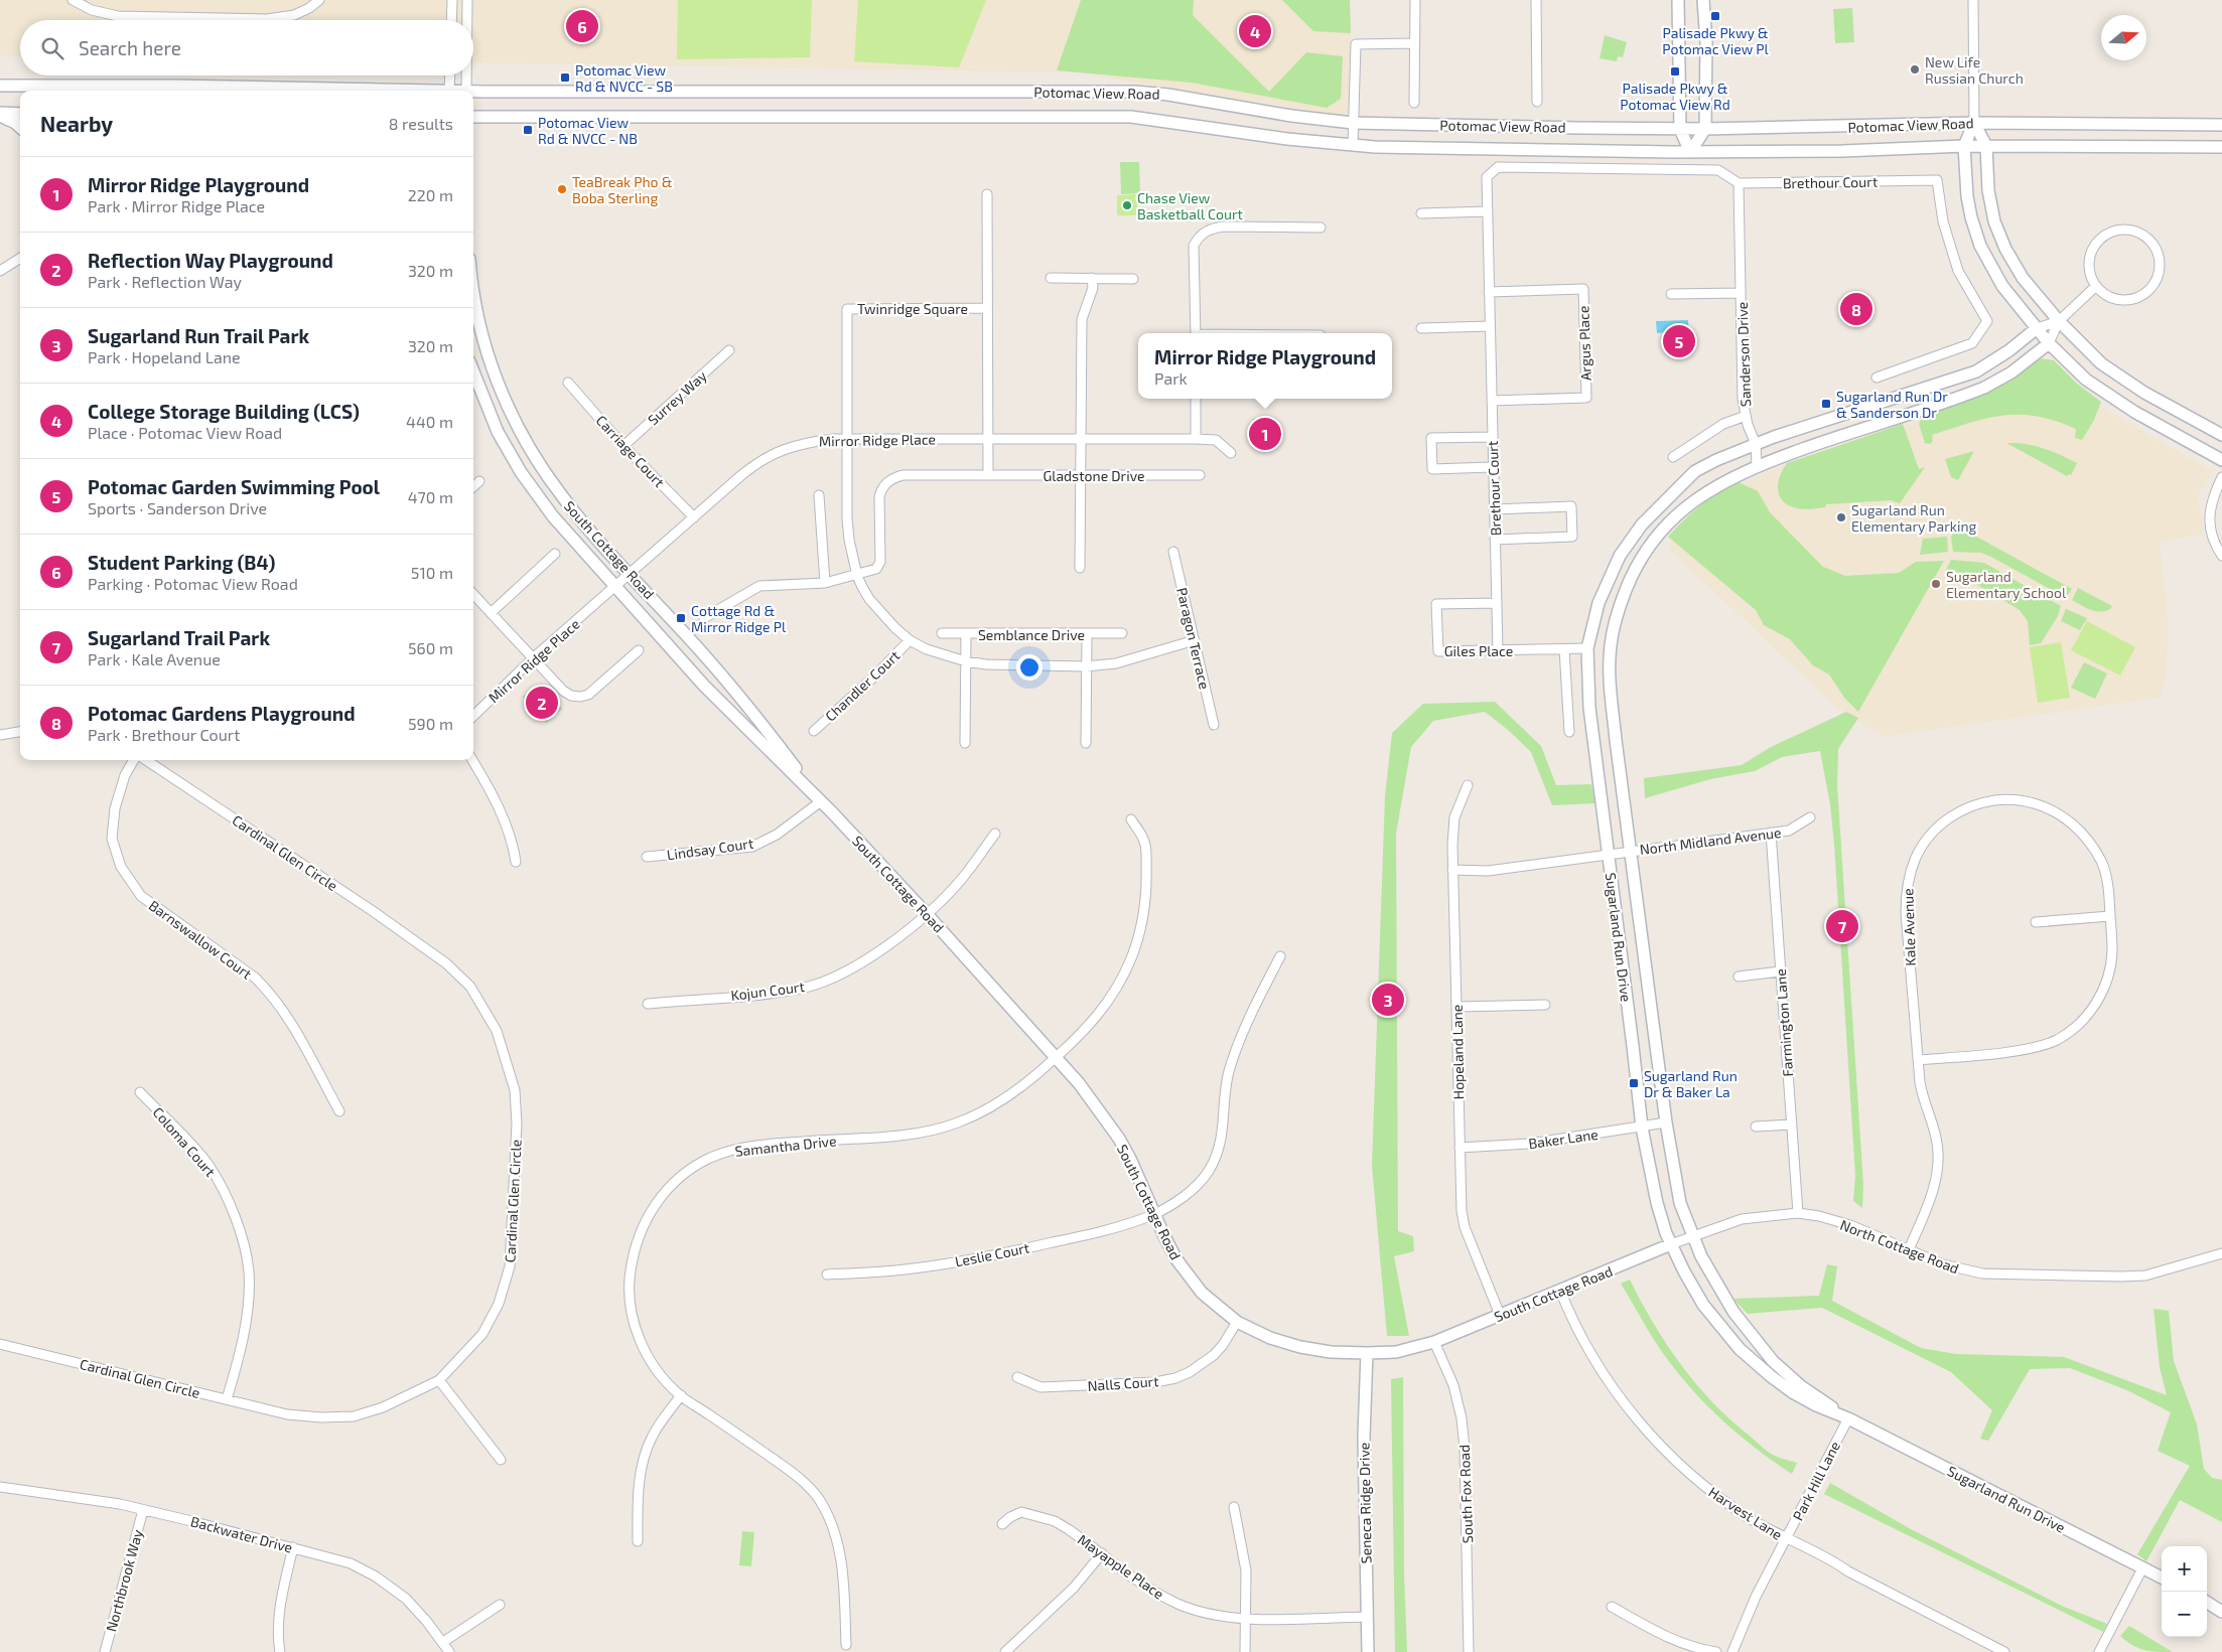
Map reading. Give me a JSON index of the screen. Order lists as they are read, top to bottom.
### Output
{
  "streets": {
    "street": [
      "Potomac View Road",
      "Brethour Court",
      "Twinridge Square",
      "Argus Place",
      "Sanderson Drive",
      "Surrey Way",
      "Mirror Ridge Place",
      "Carriage Court",
      "Gladstone Drive",
      "South Cottage Road",
      "Semblance Drive",
      "Paragon Terrace",
      "Giles Place",
      "Chandler Court",
      "North Midland Avenue",
      "Lindsay Court",
      "Cardinal Glen Circle",
      "Kale Avenue",
      "Sugarland Run Drive",
      "Barnswallow Court",
      "Kojun Court",
      "Farmington Lane",
      "Hopeland Lane",
      "Baker Lane",
      "Coloma Court",
      "Samantha Drive",
      "North Cottage Road",
      "Leslie Court",
      "Nalls Court",
      "Park Hill Lane",
      "South Fox Road",
      "Seneca Ridge Drive",
      "Harvest Lane",
      "Backwater Drive",
      "Mayapple Place",
      "Northbrook Way"
    ]
  },
  "crossings": [
    ["Brethour Court", "Argus Place"],
    ["Brethour Court", "Sanderson Drive"],
    ["Brethour Court", "Giles Place"],
    ["Twinridge Square", "Mirror Ridge Place"],
    ["Sanderson Drive", "Sugarland Run Drive"],
    ["Surrey Way", "Carriage Court"],
    ["Mirror Ridge Place", "Carriage Court"],
    ["Mirror Ridge Place", "South Cottage Road"],
    ["South Cottage Road", "Lindsay Court"],
    ["South Cottage Road", "Sugarland Run Drive"],
    ["South Cottage Road", "Kojun Court"],
    ["South Cottage Road", "Hopeland Lane"],
    ["South Cottage Road", "Samantha Drive"],
    ["South Cottage Road", "North Cottage Road"],
    ["South Cottage Road", "Leslie Court"],
    ["South Cottage Road", "Nalls Court"],
    ["South Cottage Road", "South Fox Road"],
    ["South Cottage Road", "Seneca Ridge Drive"],
    ["South Cottage Road", "Harvest Lane"],
    ["Giles Place", "Sugarland Run Drive"],
    ["North Midland Avenue", "Sugarland Run Drive"],
    ["North Midland Avenue", "Farmington Lane"],
    ["North Midland Avenue", "Hopeland Lane"],
    ["Cardinal Glen Circle", "Coloma Court"],
    ["Kale Avenue", "North Cottage Road"],
    ["Sugarland Run Drive", "Baker Lane"],
    ["Sugarland Run Drive", "North Cottage Road"],
    ["Sugarland Run Drive", "Park Hill Lane"],
    ["Farmington Lane", "North Cottage Road"],
    ["Hopeland Lane", "Baker Lane"],
    ["Park Hill Lane", "Harvest Lane"],
    ["Seneca Ridge Drive", "Mayapple Place"],
    ["Backwater Drive", "Northbrook Way"]
  ],
  "places": {
    "transit": [
      "Palisade Pkwy & Potomac View Pl",
      "Palisade Pkwy & Potomac View Rd",
      "Potomac View Rd & NVCC - SB",
      "Potomac View Rd & NVCC - NB",
      "Sugarland Run Dr & Sanderson Dr",
      "Cottage Rd & Mirror Ridge Pl",
      "Sugarland Run Dr & Baker La"
    ],
    "other": [
      "New Life Russian Church",
      "TeaBreak Pho & Boba Sterling",
      "Chase View Basketball Court",
      "Sugarland Run Elementary Parking",
      "Sugarland Elementary School"
    ]
  },
  "north": "right",
  "page": {
    "pins": [
      "6",
      "4",
      "8",
      "5",
      "1",
      "2",
      "7",
      "3"
    ],
    "search": "Search here",
    "heading": ["Nearby", "8 results"],
    "list": [
      {
        "mark": "1",
        "name": "Mirror Ridge Playground",
        "note": "Park · Mirror Ridge Place",
        "value": "220 m"
      },
      {
        "mark": "2",
        "name": "Reflection Way Playground",
        "note": "Park · Reflection Way",
        "value": "320 m"
      },
      {
        "mark": "3",
        "name": "Sugarland Run Trail Park",
        "note": "Park · Hopeland Lane",
        "value": "320 m"
      },
      {
        "mark": "4",
        "name": "College Storage Building (LCS)",
        "note": "Place · Potomac View Road",
        "value": "440 m"
      },
      {
        "mark": "5",
        "name": "Potomac Garden Swimming Pool",
        "note": "Sports · Sanderson Drive",
        "value": "470 m"
      },
      {
        "mark": "6",
        "name": "Student Parking (B4)",
        "note": "Parking · Potomac View Road",
        "value": "510 m"
      },
      {
        "mark": "7",
        "name": "Sugarland Trail Park",
        "note": "Park · Kale Avenue",
        "value": "560 m"
      },
      {
        "mark": "8",
        "name": "Potomac Gardens Playground",
        "note": "Park · Brethour Court",
        "value": "590 m"
      }
    ],
    "popup": ["Mirror Ridge Playground", "Park"],
    "map_buttons": ["+", "−"]
  }
}
